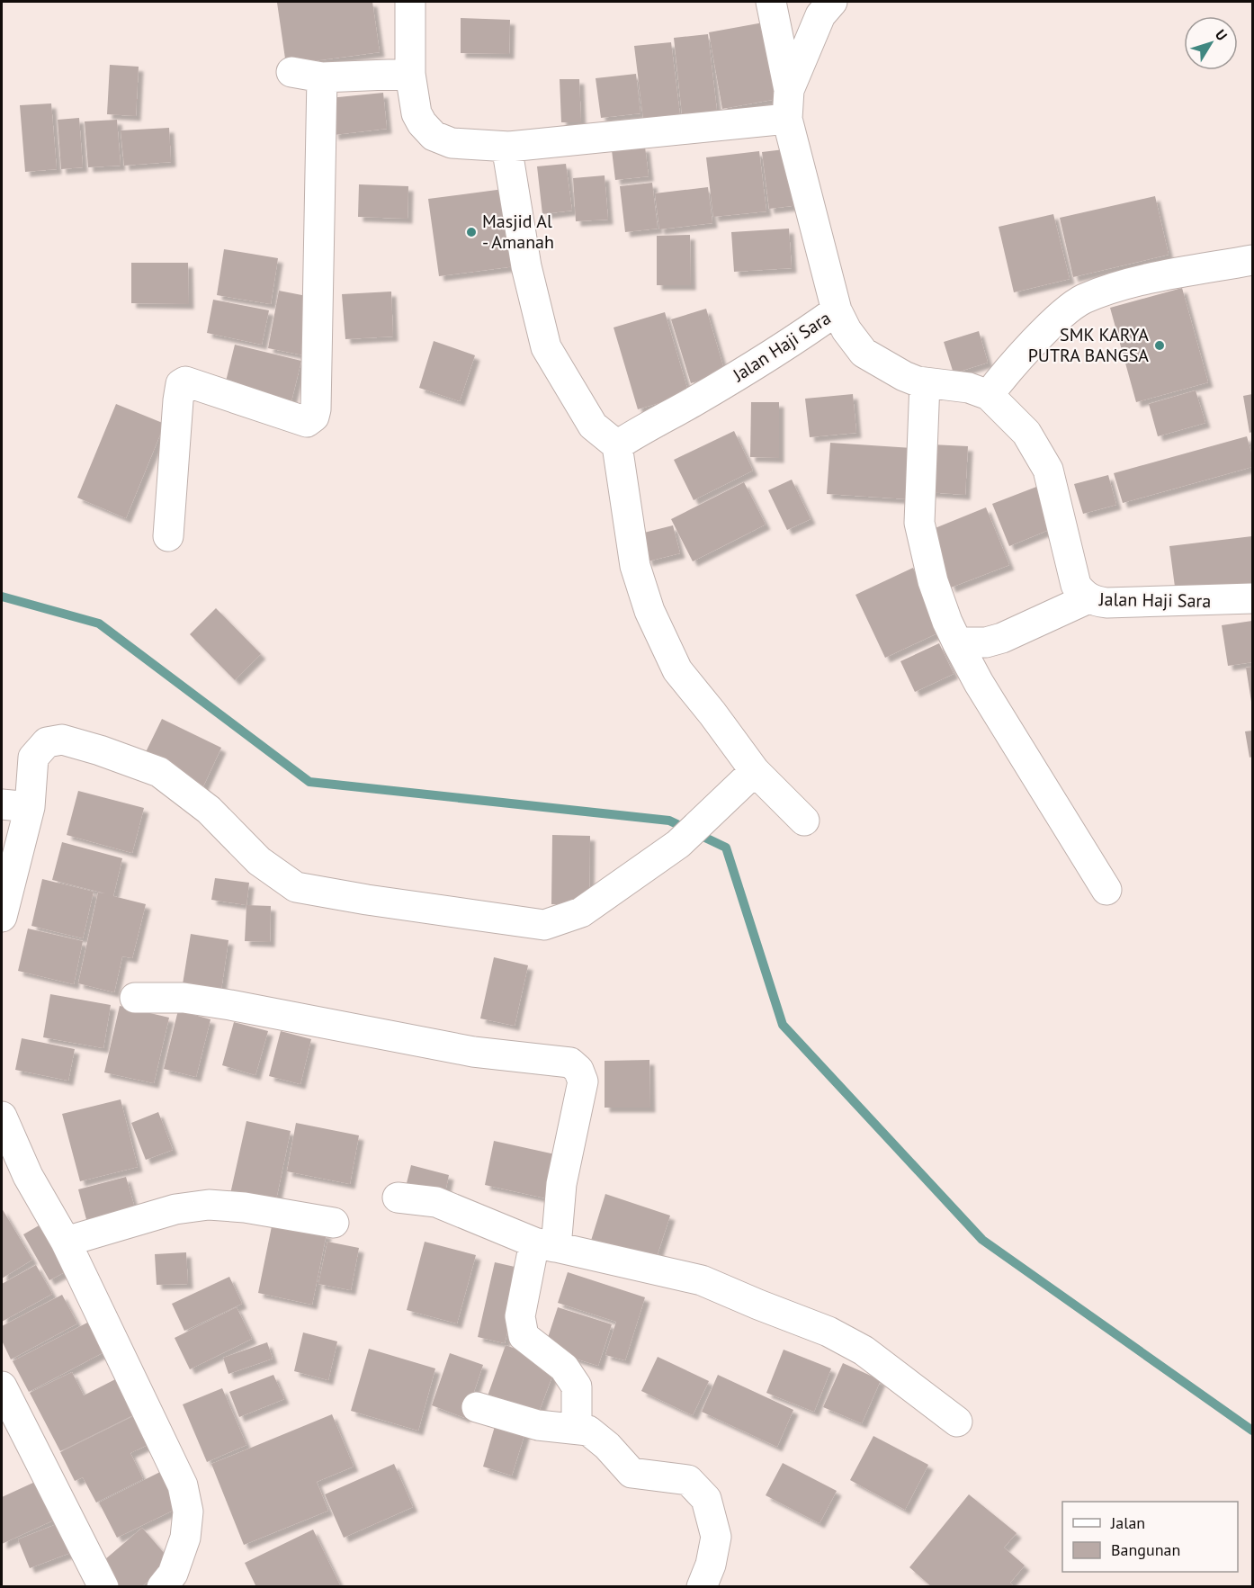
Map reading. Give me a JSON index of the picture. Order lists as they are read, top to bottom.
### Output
{
  "streets": {
    "street": ["Jalan Haji Sara"]
  },
  "places": ["Masjid Al - Amanah", "SMK KARYA PUTRA BANGSA"],
  "legend": ["Jalan", "Bangunan"],
  "north": "top right"
}
